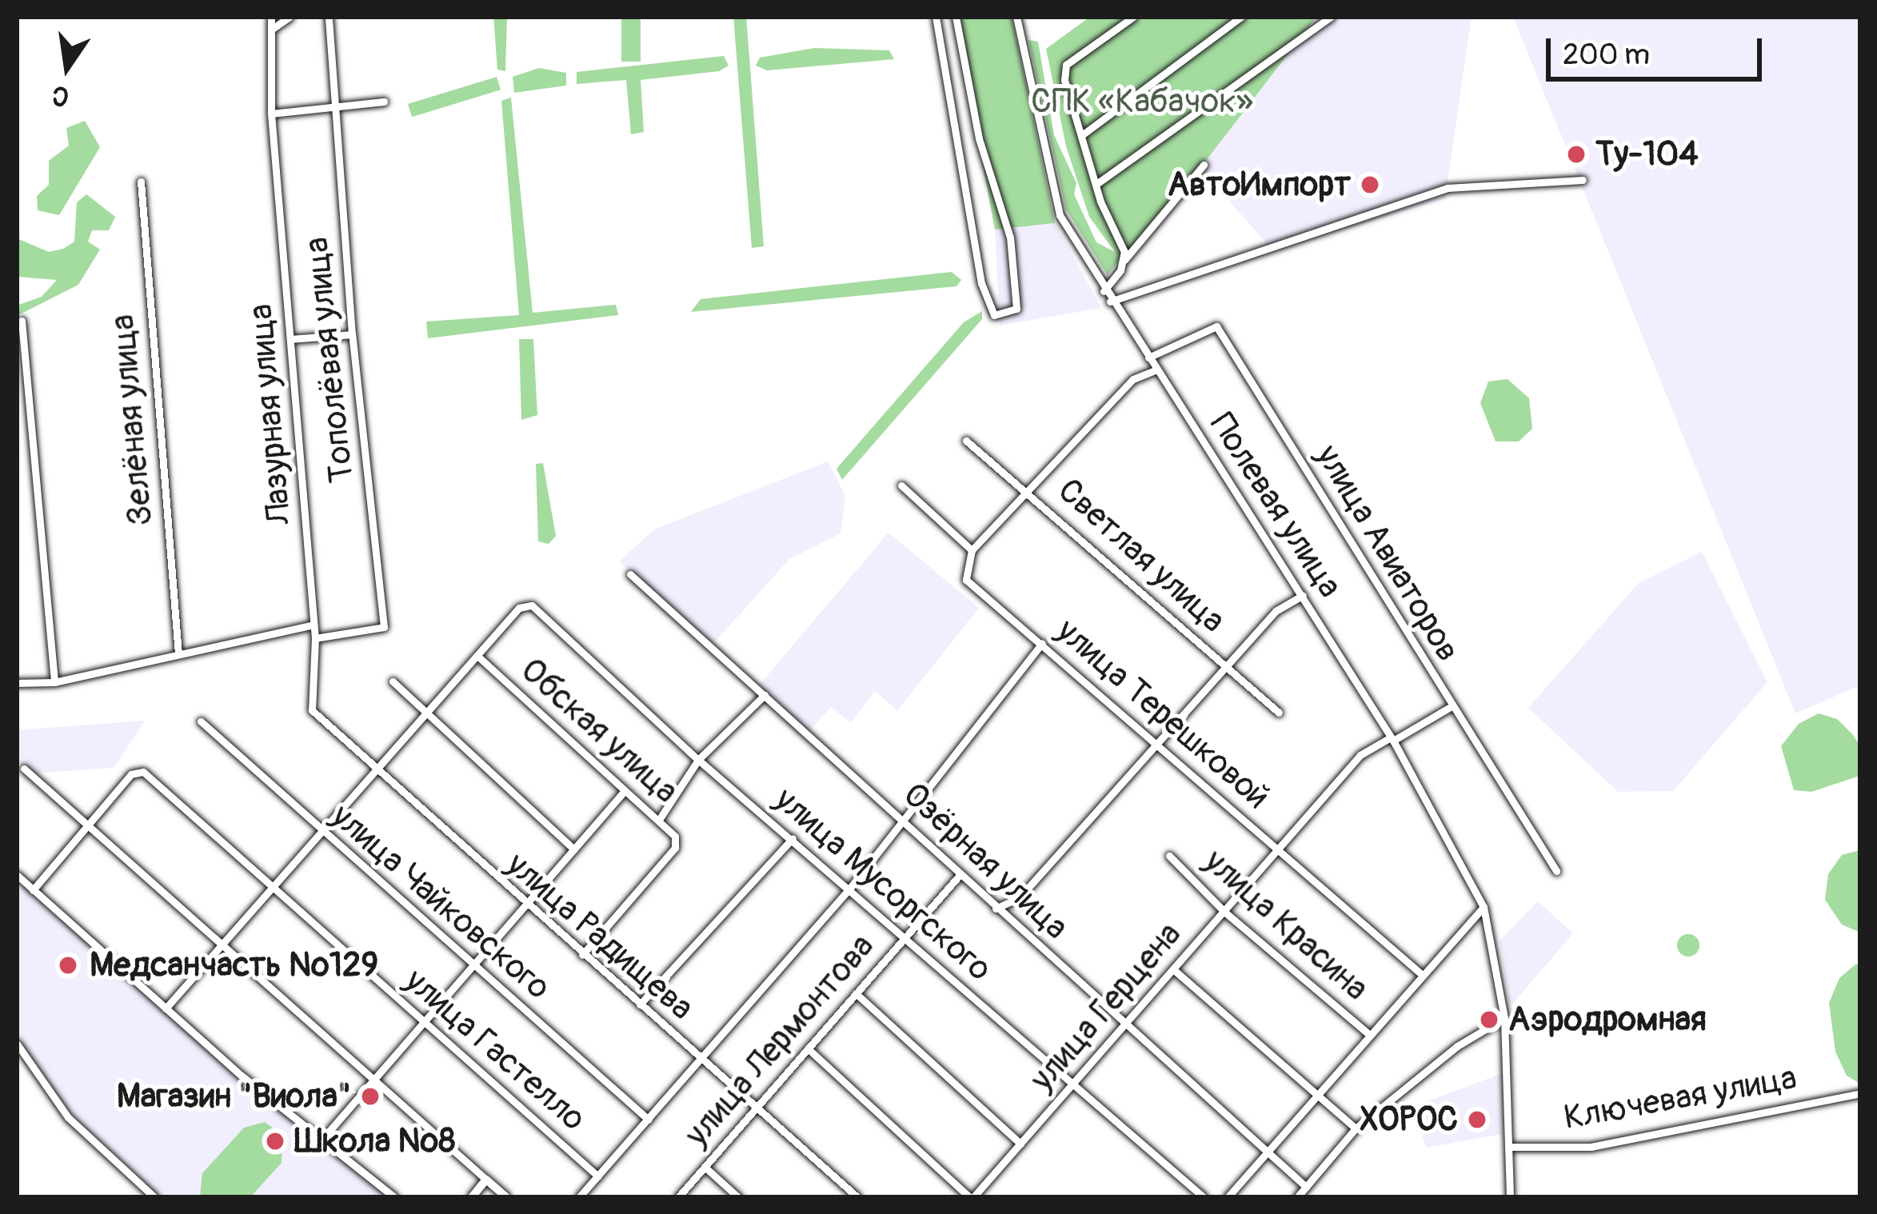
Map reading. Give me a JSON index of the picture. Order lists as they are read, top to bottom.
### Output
{
  "streets": {
    "street": [
      "Тополёвая улица",
      "Лазурная улица",
      "Зелёная улица",
      "Полевая улица",
      "улица Авиаторов",
      "Светлая улица",
      "улица Терешковой",
      "Обская улица",
      "Озёрная улица",
      "улица Мусоргского",
      "улица Чайковского",
      "улица Красина",
      "улица Радищева",
      "улица Герцена",
      "улица Лермонтова",
      "улица Гастелло",
      "Ключевая улица"
    ]
  },
  "crossings": [
    ["Тополёвая улица", "Лазурная улица"],
    ["Лазурная улица", "улица Радищева"],
    ["Полевая улица", "улица Авиаторов"],
    ["Полевая улица", "улица Герцена"],
    ["Полевая улица", "Ключевая улица"],
    ["улица Авиаторов", "улица Герцена"],
    ["улица Терешковой", "улица Герцена"],
    ["Обская улица", "улица Мусоргского"],
    ["Обская улица", "улица Радищева"],
    ["Озёрная улица", "улица Герцена"],
    ["Озёрная улица", "улица Лермонтова"],
    ["улица Мусоргского", "улица Герцена"],
    ["улица Мусоргского", "улица Лермонтова"],
    ["улица Красина", "улица Герцена"],
    ["улица Радищева", "улица Лермонтова"]
  ],
  "parks": ["СПК «Кабачок»"],
  "places": [
    "Ту-104",
    "АвтоИмпорт",
    "Медсанчасть №129",
    "Аэродромная",
    "Магазин \"Виола\"",
    "ХОРОС",
    "Школа №8"
  ],
  "scale_bar": "200 m",
  "north": "bottom"
}
